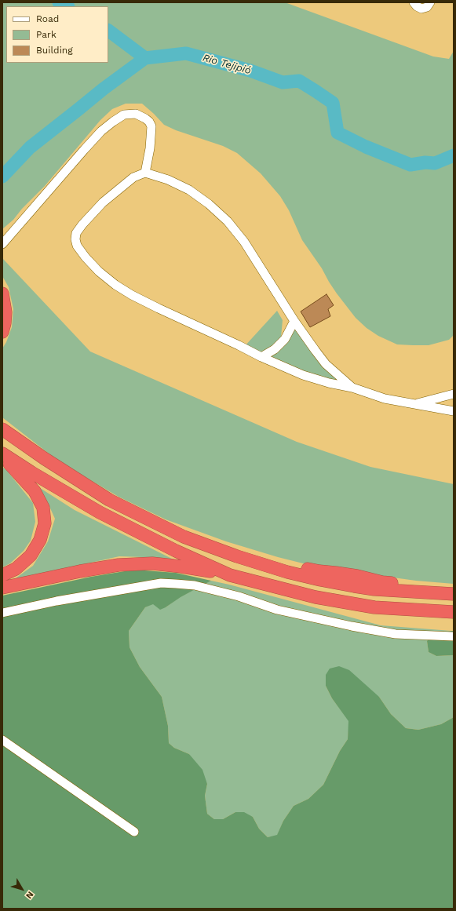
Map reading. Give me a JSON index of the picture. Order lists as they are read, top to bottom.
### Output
{
  "water": ["Rio Tejipió"],
  "legend": ["Road", "Park", "Building"],
  "north": "bottom right"
}
